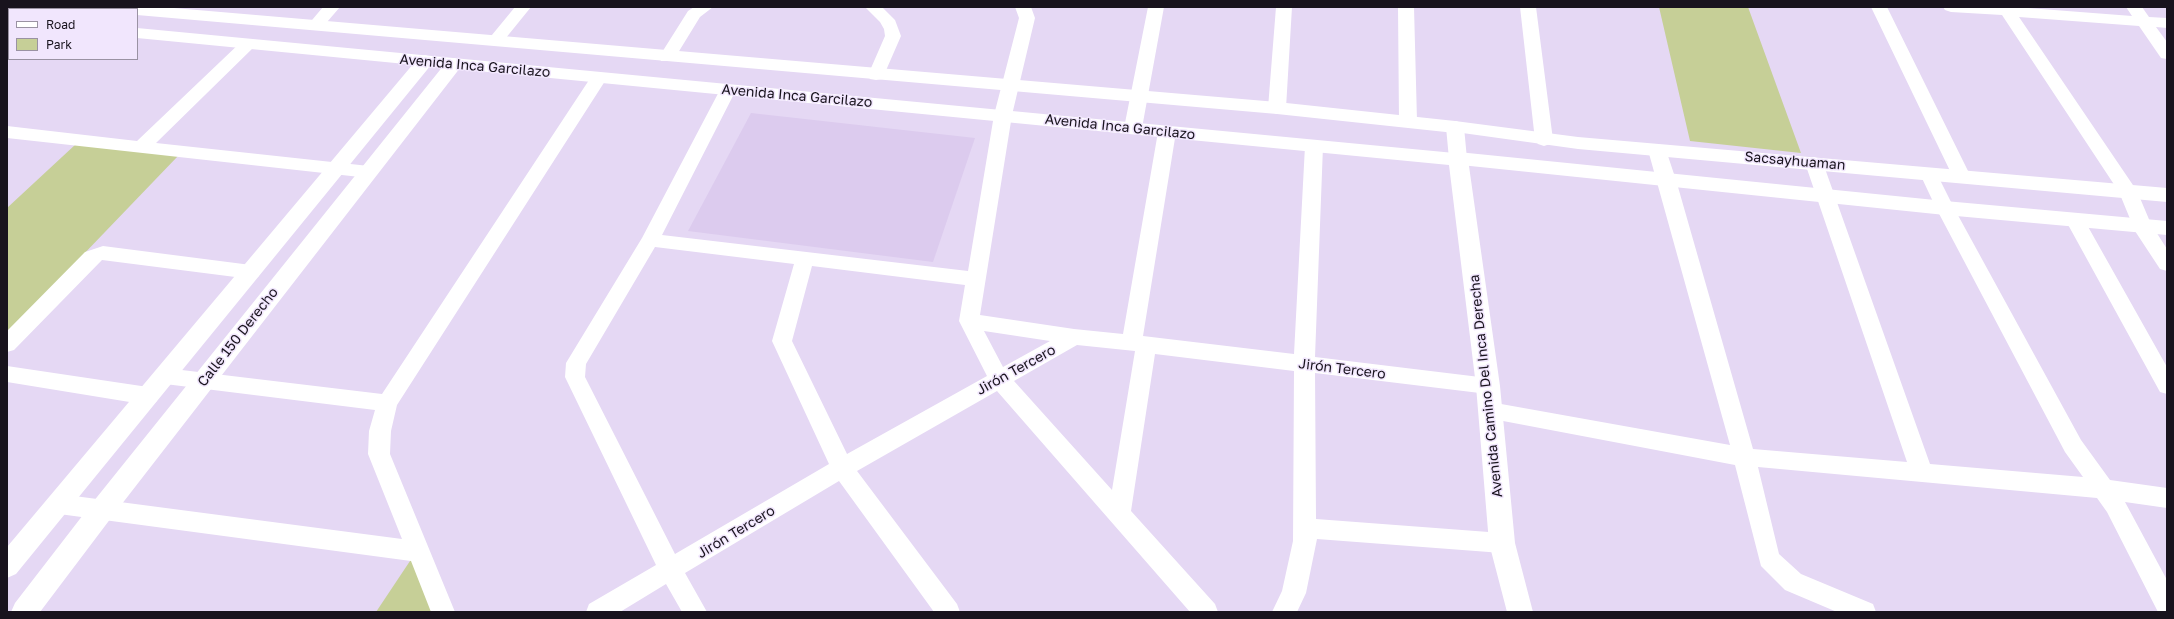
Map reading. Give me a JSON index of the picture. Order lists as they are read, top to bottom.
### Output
{
  "streets": {
    "main road": [
      "Avenida Inca Garcilazo",
      "Sacsayhuaman",
      "Calle 150 Derecho",
      "Avenida Camino Del Inca Derecha"
    ],
    "street": ["Jirón Tercero"]
  },
  "crossings": [
    ["Avenida Inca Garcilazo", "Sacsayhuaman"],
    ["Avenida Inca Garcilazo", "Calle 150 Derecho"],
    ["Avenida Inca Garcilazo", "Avenida Camino Del Inca Derecha"],
    ["Jirón Tercero", "Avenida Camino Del Inca Derecha"]
  ],
  "legend": ["Road", "Park"]
}
